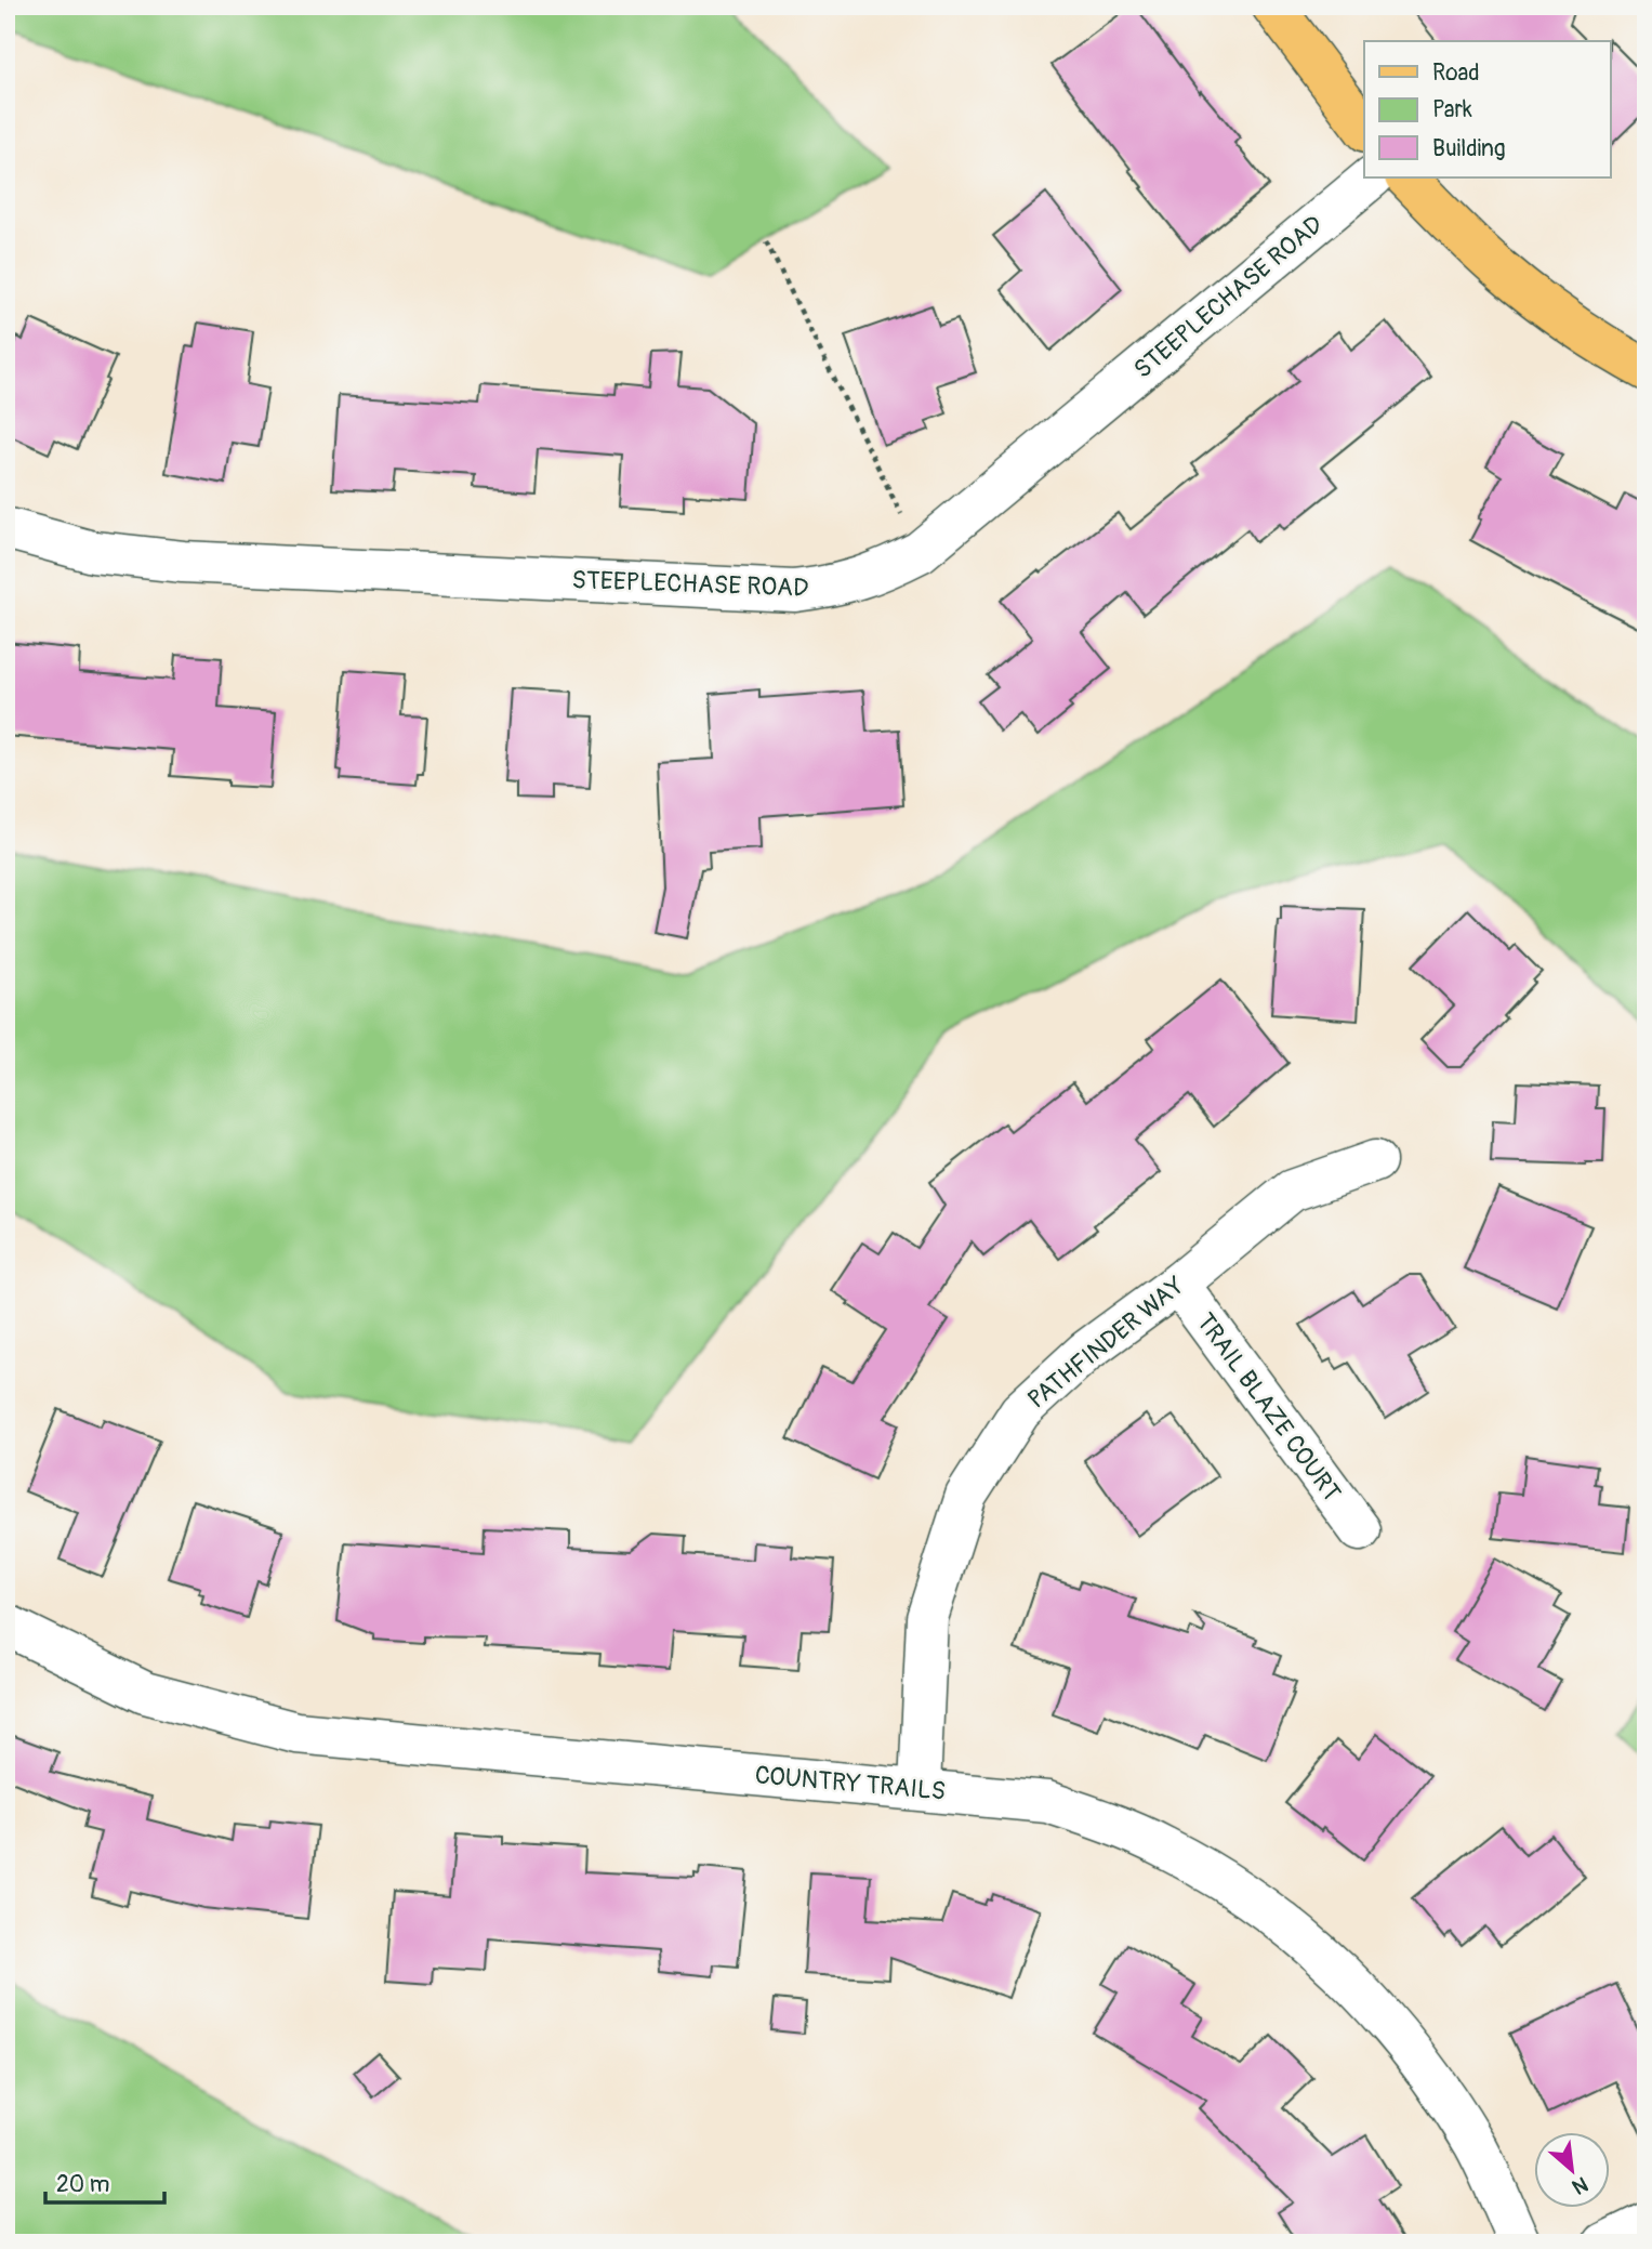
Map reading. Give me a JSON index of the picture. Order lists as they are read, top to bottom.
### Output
{
  "streets": {
    "street": [
      "STEEPLECHASE ROAD",
      "PATHFINDER WAY",
      "TRAIL BLAZE COURT",
      "COUNTRY TRAILS"
    ]
  },
  "crossings": [
    ["PATHFINDER WAY", "TRAIL BLAZE COURT"],
    ["PATHFINDER WAY", "COUNTRY TRAILS"]
  ],
  "legend": ["Road", "Park", "Building"],
  "scale_bar": "20 m",
  "north": "bottom right"
}
